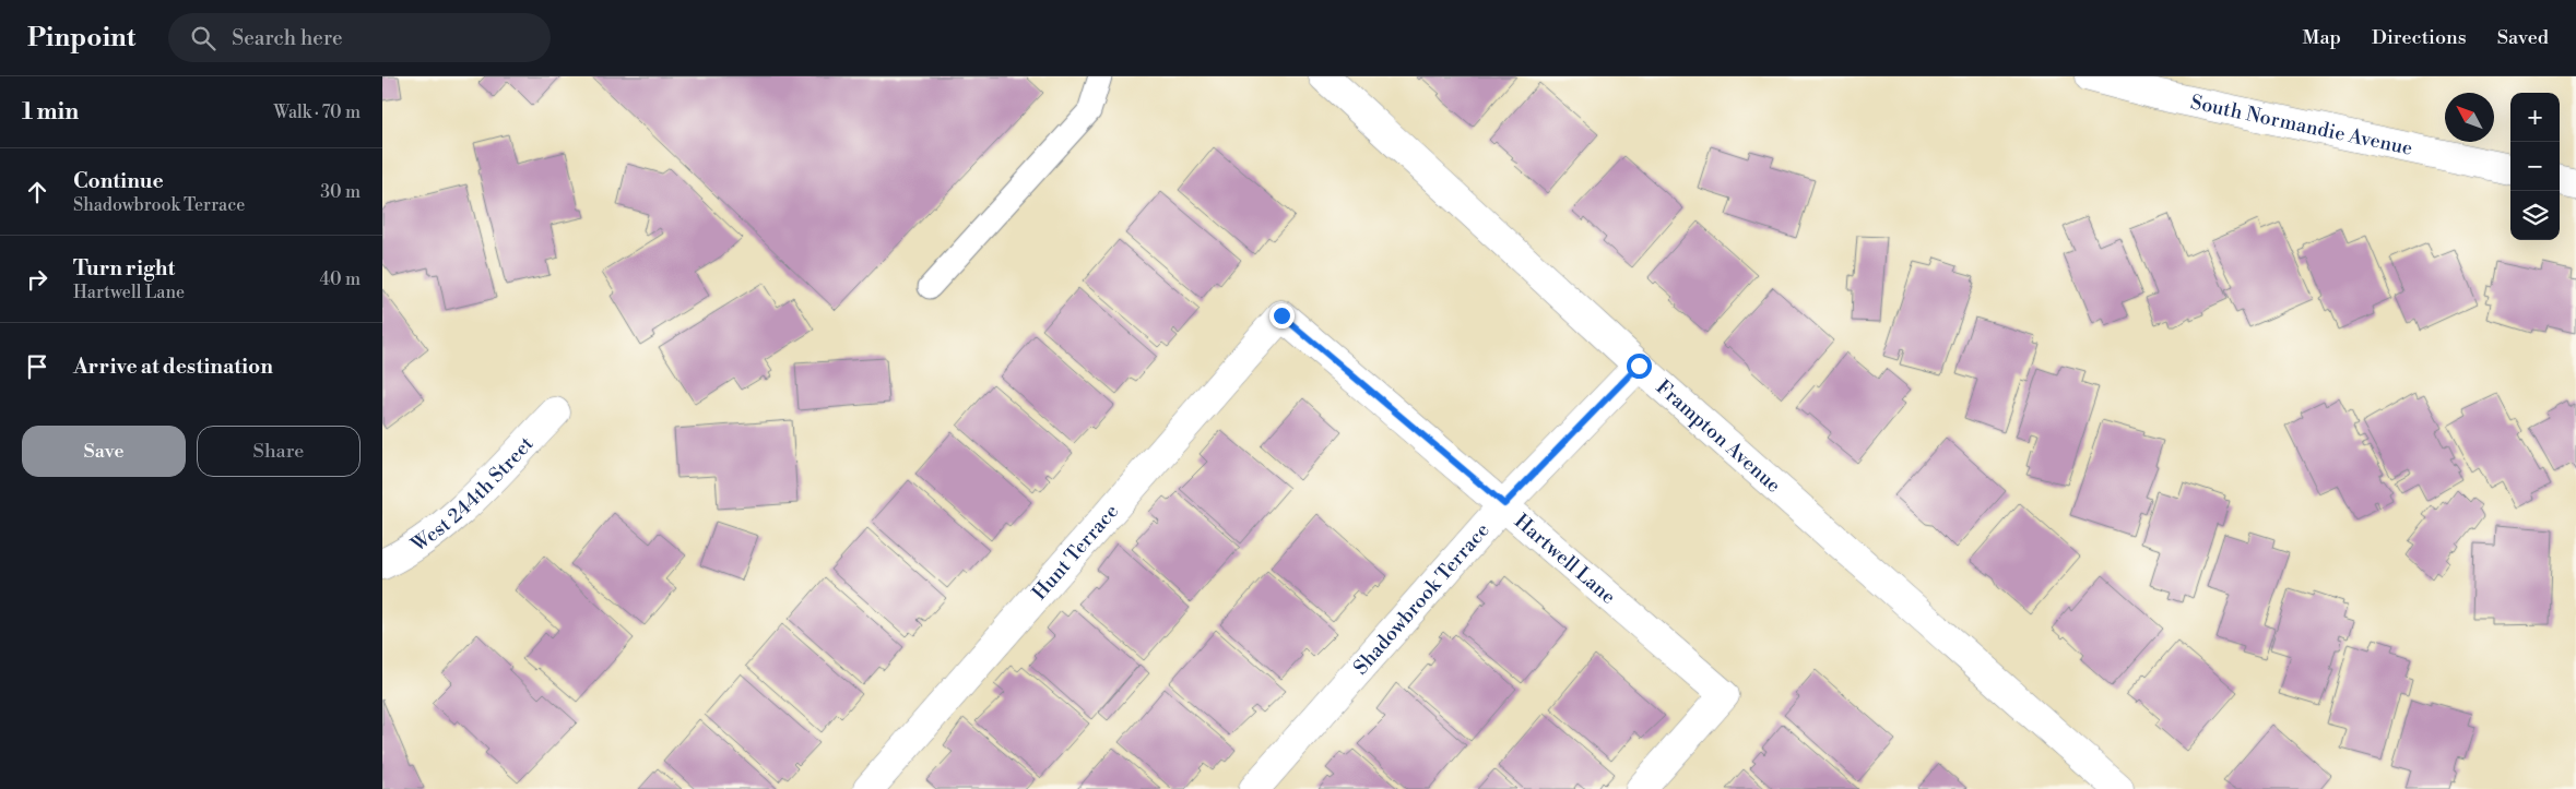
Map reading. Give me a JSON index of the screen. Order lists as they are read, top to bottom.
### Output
{
  "streets": {
    "street": [
      "South Normandie Avenue",
      "Frampton Avenue",
      "West 244th Street",
      "Hunt Terrace",
      "Hartwell Lane",
      "Shadowbrook Terrace"
    ]
  },
  "crossings": [
    ["Frampton Avenue", "Shadowbrook Terrace"],
    ["Hunt Terrace", "Hartwell Lane"],
    ["Hartwell Lane", "Shadowbrook Terrace"]
  ],
  "north": "top left",
  "page": {
    "header": "Pinpoint",
    "search": "Search here",
    "nav": ["Map", "Directions", "Saved"],
    "heading": ["1 min", "Walk · 70 m"],
    "map_buttons": ["+", "−"],
    "list": [
      ["Continue", "Shadowbrook Terrace", "30 m"],
      ["Turn right", "Hartwell Lane", "40 m"],
      "Arrive at destination"
    ],
    "buttons": ["Save", "Share"]
  }
}
